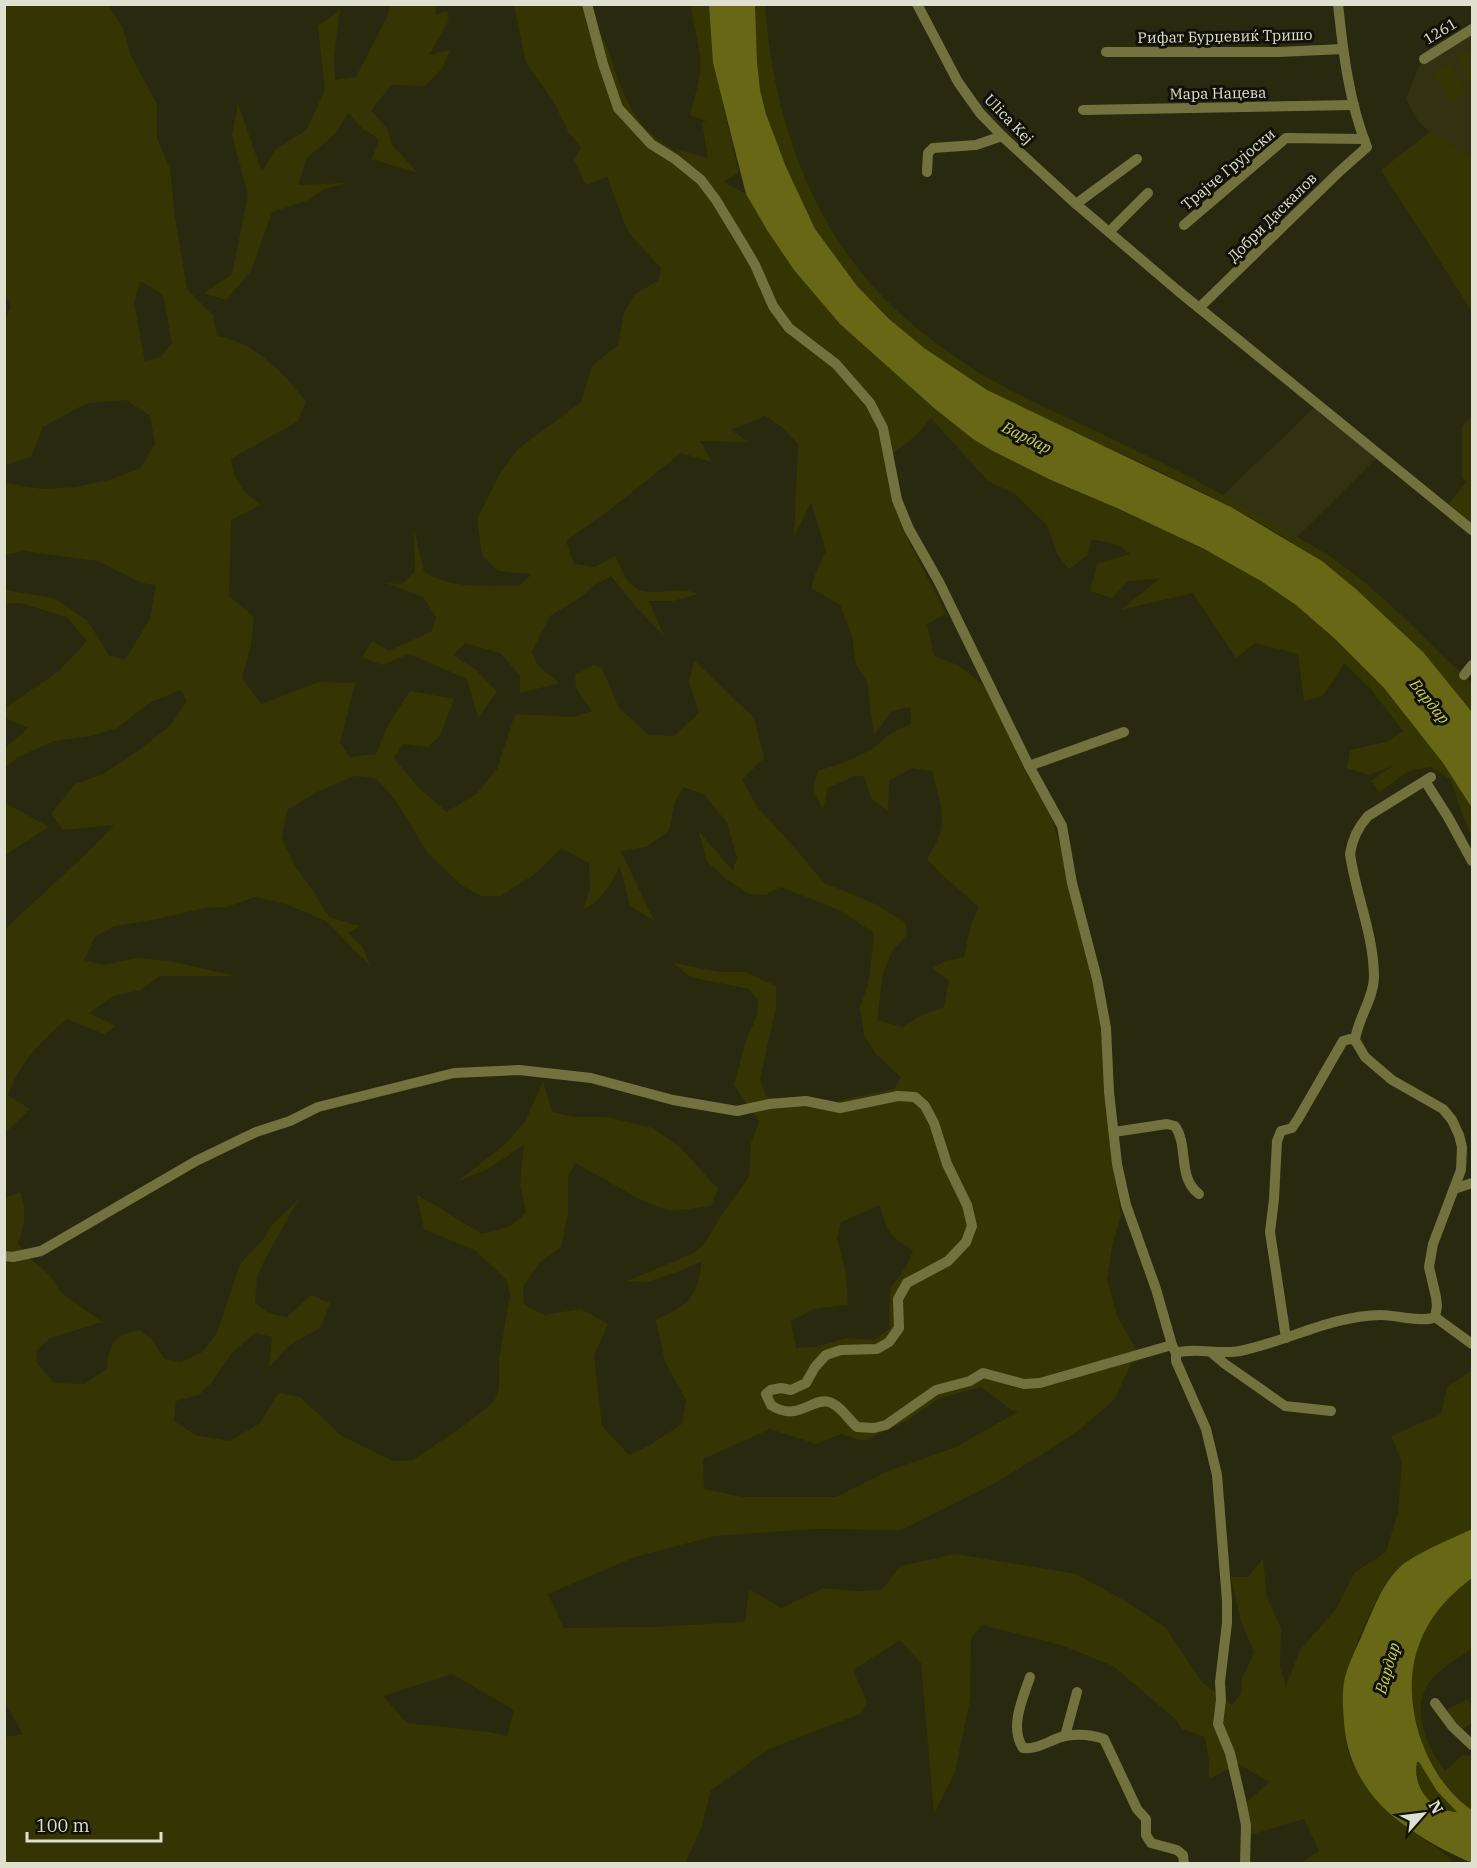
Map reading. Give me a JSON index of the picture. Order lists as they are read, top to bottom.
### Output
{
  "streets": {
    "street": [
      "1261",
      "Рифат Бурџевиќ Тришо",
      "Мара Нацева",
      "Ulica Kej",
      "Трајче Грујоски",
      "Добри Даскалов"
    ]
  },
  "crossings": [
    ["Ulica Kej", "Добри Даскалов"],
    ["Трајче Грујоски", "Добри Даскалов"]
  ],
  "water": ["Вардар"],
  "scale_bar": "100 m",
  "north": "top right"
}
